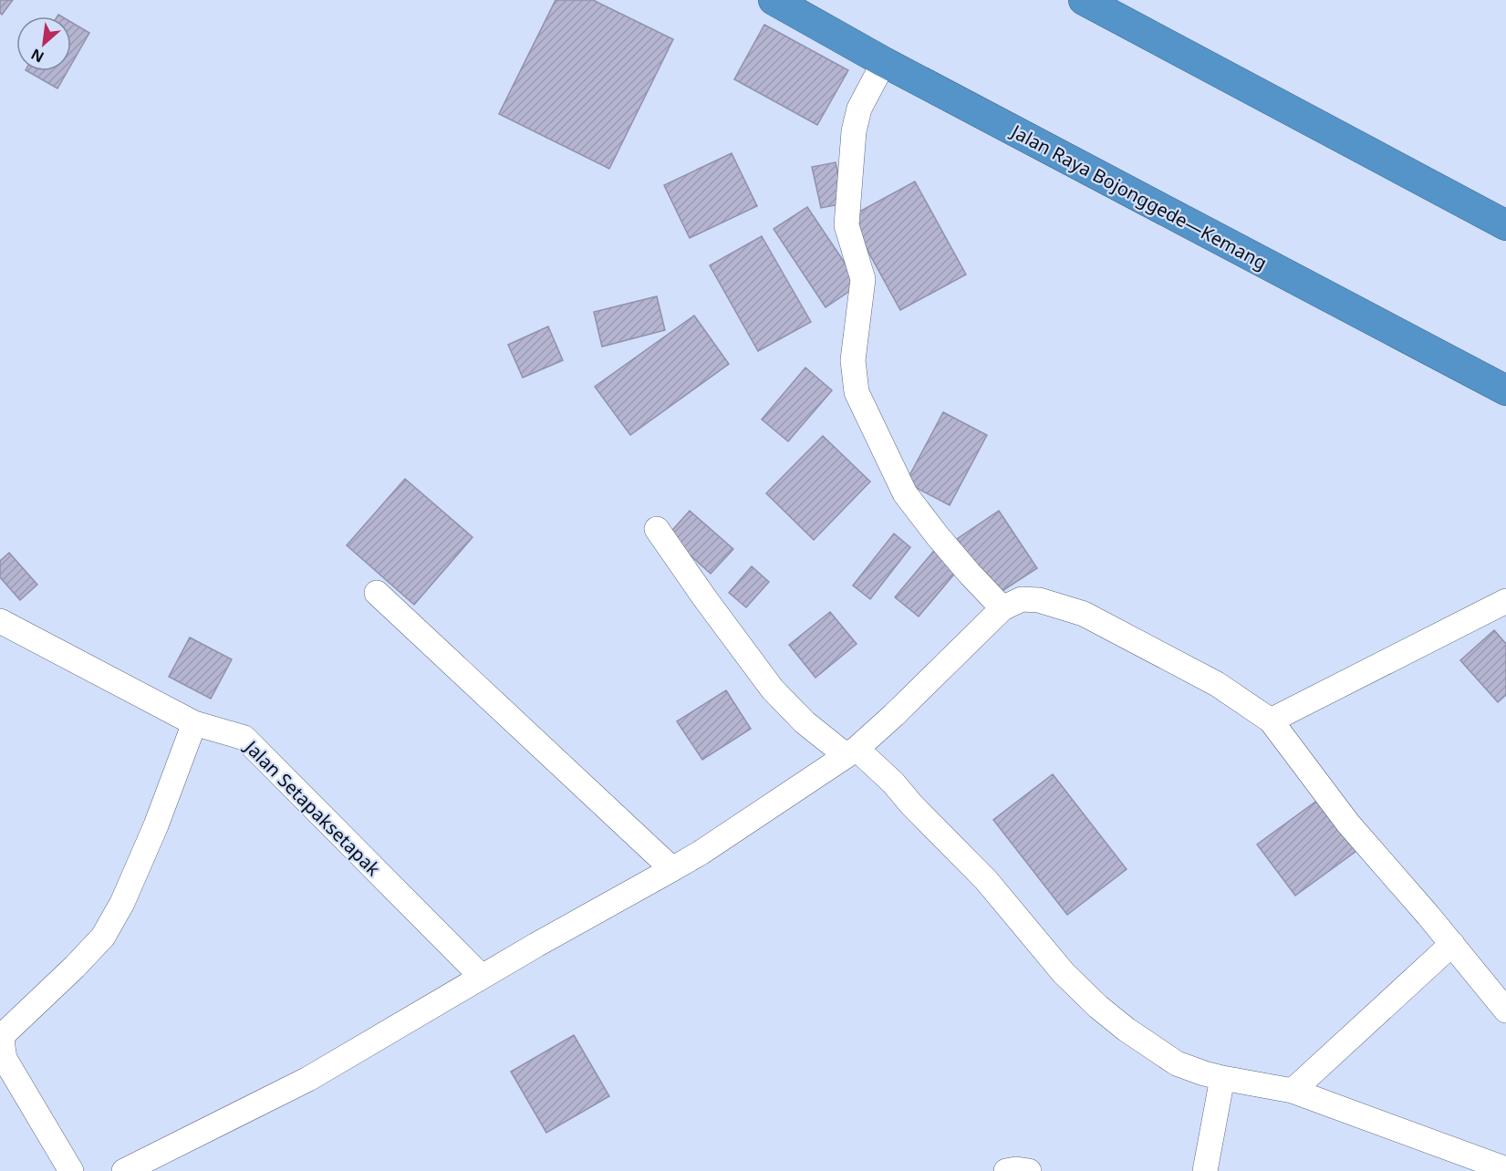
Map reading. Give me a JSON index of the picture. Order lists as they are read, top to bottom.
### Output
{
  "streets": {
    "highway": ["Jalan Raya Bojonggede—Kemang"],
    "street": ["Jalan Setapaksetapak"]
  },
  "north": "bottom left"
}
